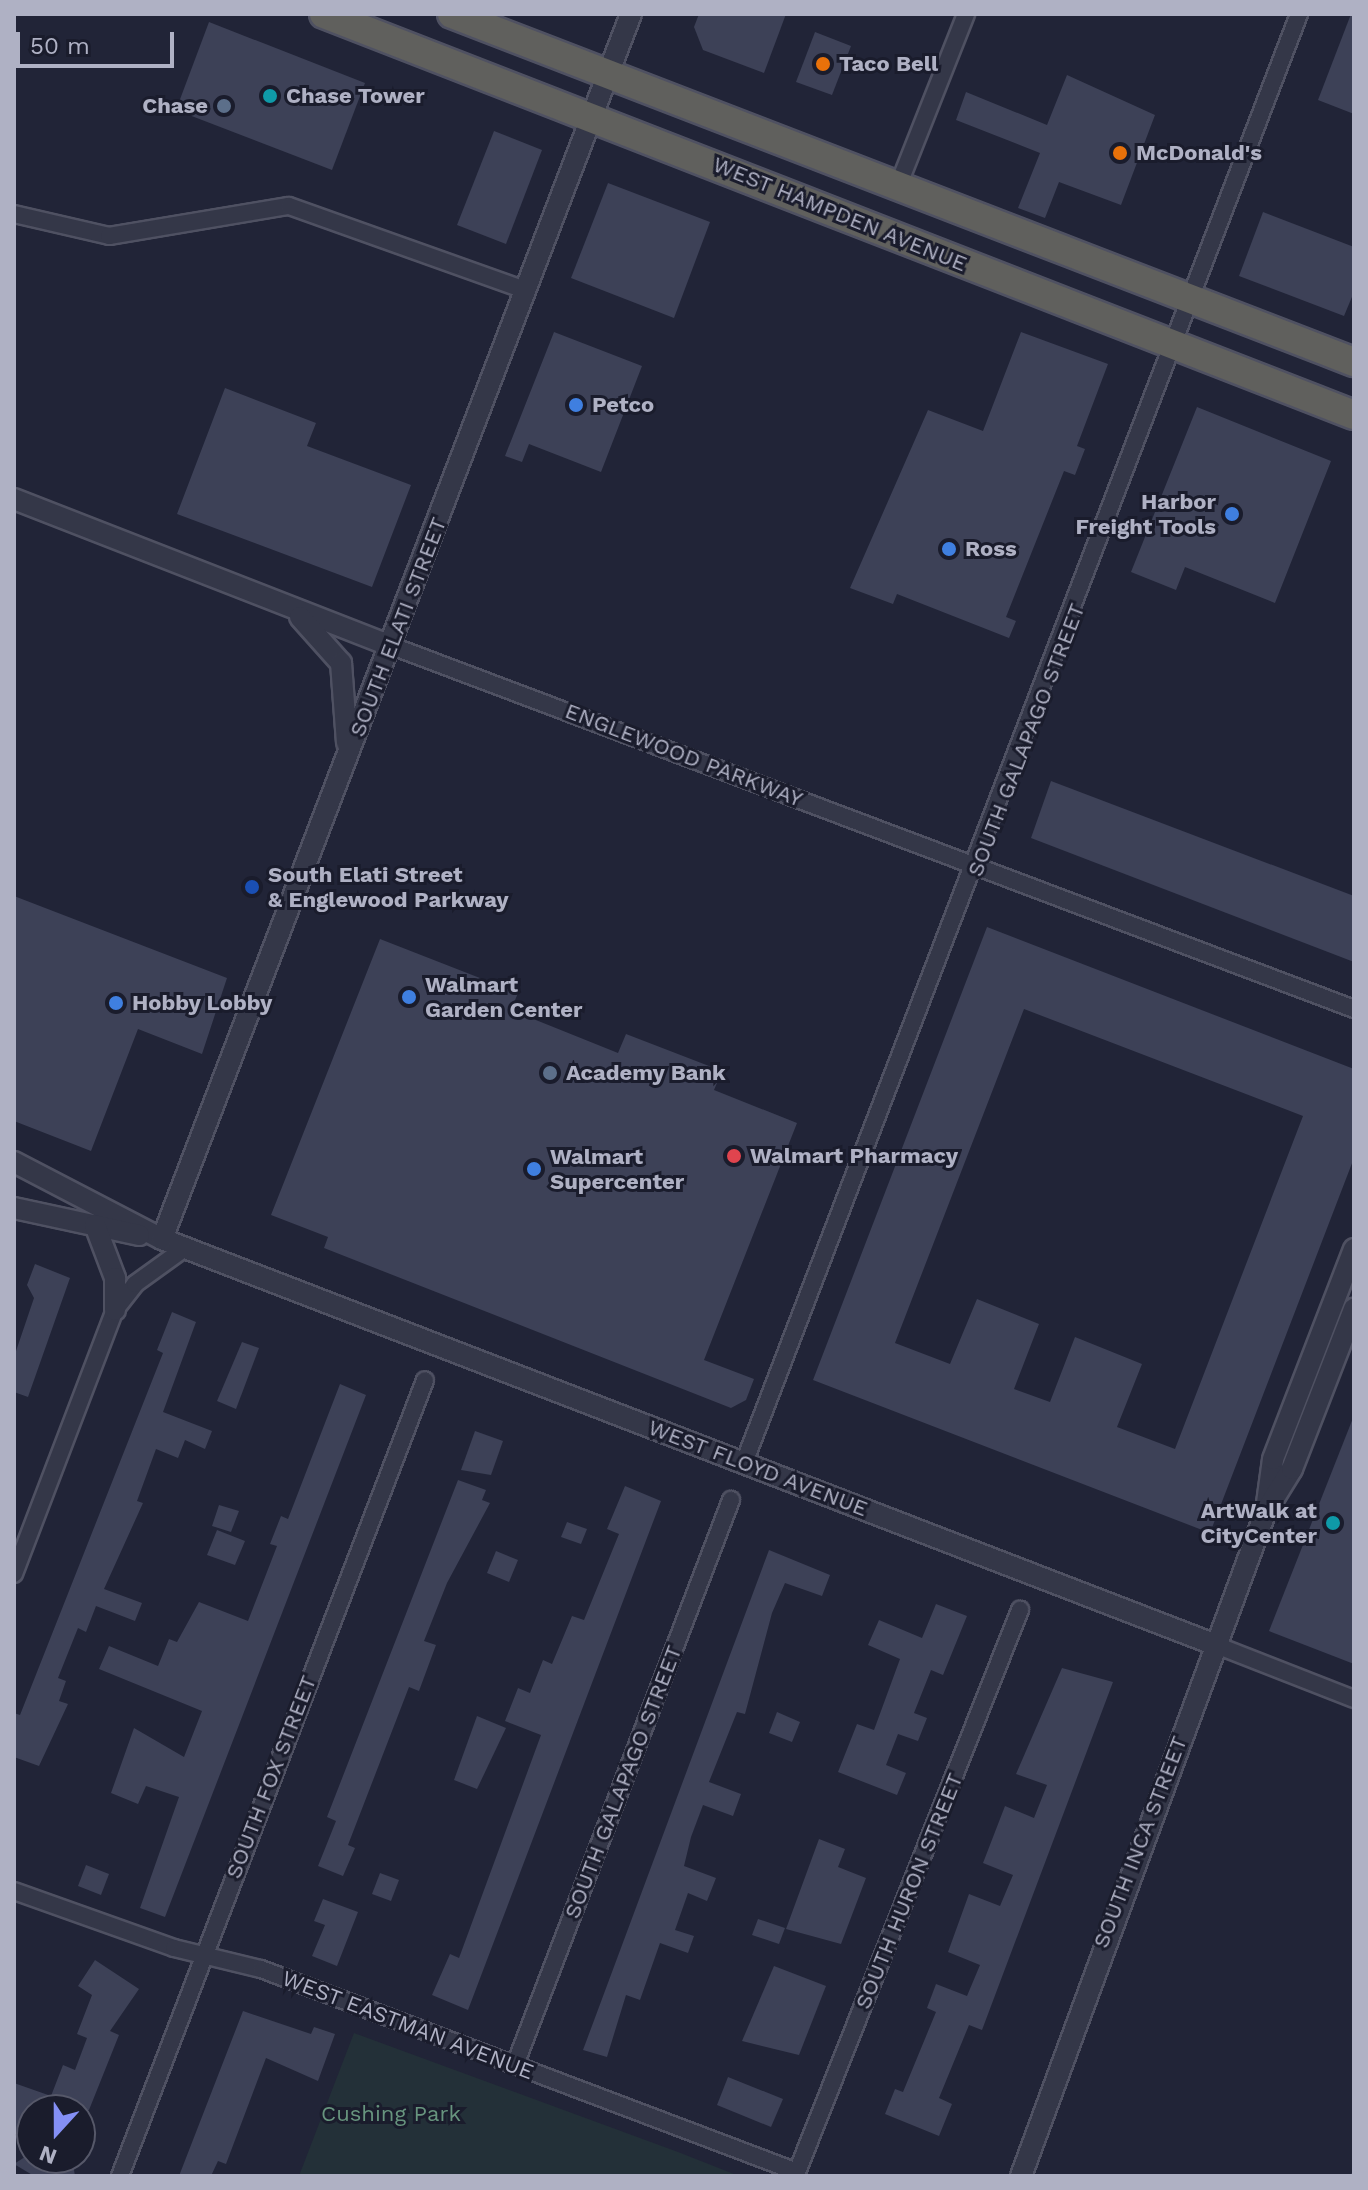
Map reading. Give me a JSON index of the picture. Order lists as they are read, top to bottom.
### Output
{
  "streets": {
    "highway": ["WEST HAMPDEN AVENUE"],
    "street": [
      "SOUTH ELATI STREET",
      "SOUTH GALAPAGO STREET",
      "ENGLEWOOD PARKWAY",
      "WEST FLOYD AVENUE",
      "SOUTH FOX STREET",
      "SOUTH INCA STREET",
      "SOUTH HURON STREET",
      "WEST EASTMAN AVENUE"
    ]
  },
  "crossings": [
    ["WEST HAMPDEN AVENUE", "SOUTH ELATI STREET"],
    ["WEST HAMPDEN AVENUE", "SOUTH GALAPAGO STREET"],
    ["SOUTH ELATI STREET", "ENGLEWOOD PARKWAY"],
    ["SOUTH ELATI STREET", "WEST FLOYD AVENUE"],
    ["SOUTH GALAPAGO STREET", "ENGLEWOOD PARKWAY"],
    ["SOUTH GALAPAGO STREET", "WEST FLOYD AVENUE"],
    ["SOUTH GALAPAGO STREET", "WEST EASTMAN AVENUE"],
    ["WEST FLOYD AVENUE", "SOUTH INCA STREET"],
    ["SOUTH FOX STREET", "WEST EASTMAN AVENUE"],
    ["SOUTH HURON STREET", "WEST EASTMAN AVENUE"]
  ],
  "parks": ["Cushing Park"],
  "places": [
    "Taco Bell",
    "Chase Tower",
    "Chase",
    "McDonald's",
    "Petco",
    "Harbor Freight Tools",
    "Ross",
    "South Elati Street & Englewood Parkway",
    "Walmart Garden Center",
    "Hobby Lobby",
    "Academy Bank",
    "Walmart Pharmacy",
    "Walmart Supercenter",
    "ArtWalk at CityCenter"
  ],
  "scale_bar": "50 m",
  "north": "bottom"
}
